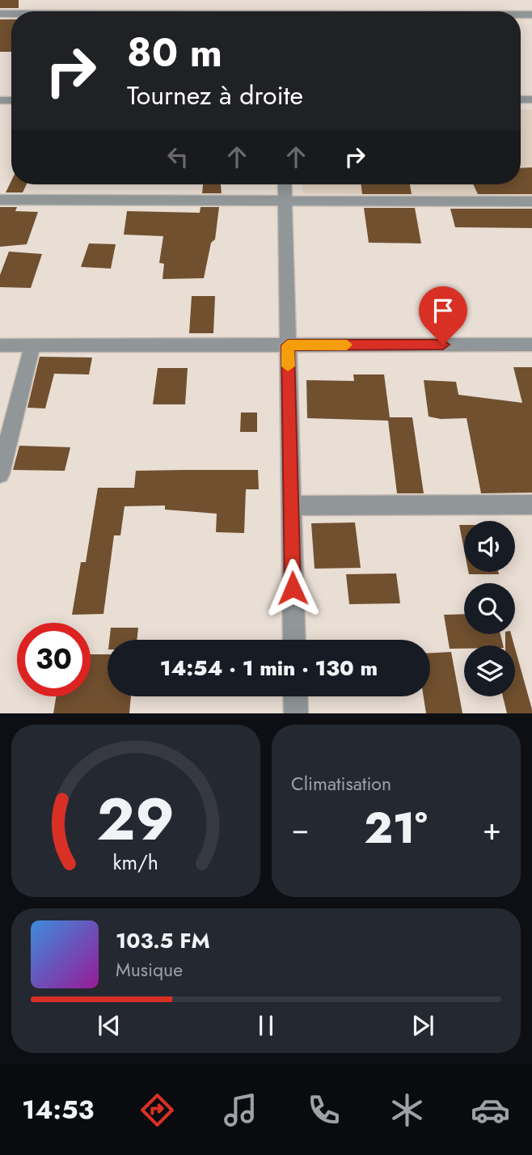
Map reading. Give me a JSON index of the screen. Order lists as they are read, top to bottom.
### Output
{
  "page": {
    "turn": ["80 m", "Tournez à droite"],
    "limit": "30",
    "trip": "14:54 · 1 min · 130 m",
    "tile": "Climatisation",
    "heat": ["−", "21°", "+"],
    "song": ["103.5 FM", "Musique"],
    "tabs": "14:53",
    "gauge": ["29", "km/h"]
  }
}
